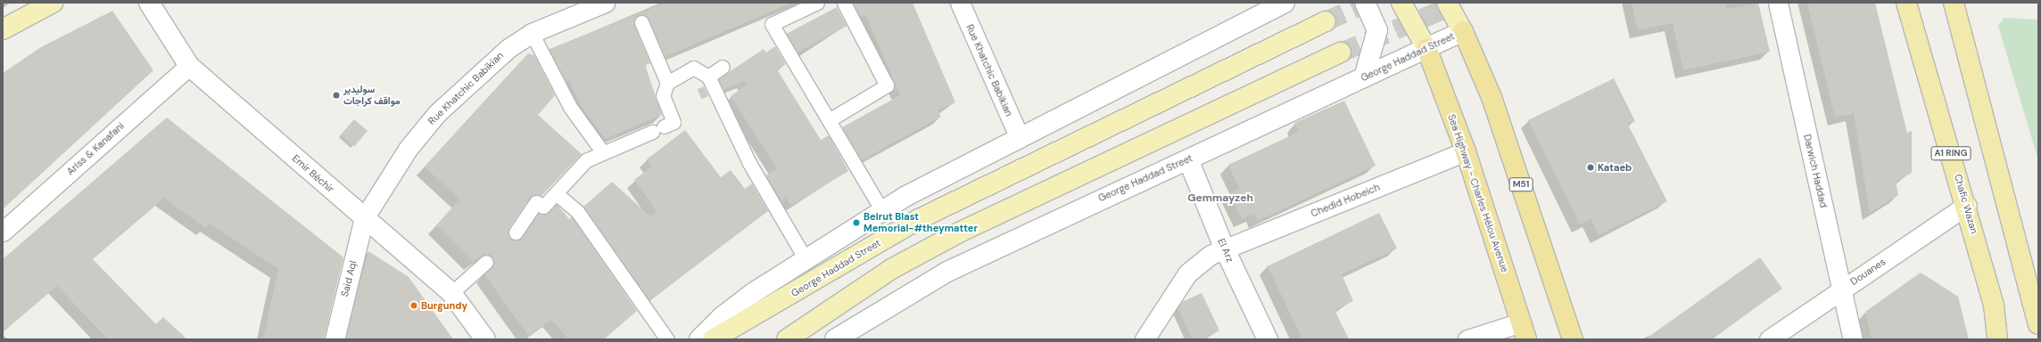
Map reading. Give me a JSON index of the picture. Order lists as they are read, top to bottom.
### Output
{
  "streets": {
    "highway": [
      "A1 RING",
      "M51",
      "Sea Highway - Charles Hélou Avenue",
      "Chafic Wazan"
    ],
    "main road": ["George Haddad Street", "Emir Béchir", "El Arz"],
    "street": [
      "Rue Khatchic Babikian",
      "Ariss & Kanafani",
      "Darwich Haddad",
      "Chedid Hobeich",
      "Douanes",
      "Said Aql"
    ]
  },
  "crossings": [
    ["George Haddad Street", "M51"],
    ["George Haddad Street", "Sea Highway - Charles Hélou Avenue"],
    ["George Haddad Street", "El Arz"],
    ["Rue Khatchic Babikian", "Emir Béchir"],
    ["Rue Khatchic Babikian", "Said Aql"],
    ["Ariss & Kanafani", "Emir Béchir"],
    ["Darwich Haddad", "Douanes"],
    ["Emir Béchir", "Said Aql"],
    ["Sea Highway - Charles Hélou Avenue", "Chedid Hobeich"],
    ["Chedid Hobeich", "El Arz"],
    ["Chafic Wazan", "Douanes"]
  ],
  "districts": ["Gemmayzeh"],
  "places": [
    "سوليدير مواقف كراجات",
    "Kataeb",
    "Beirut Blast Memorial-#theymatter",
    "Burgundy"
  ]
}
